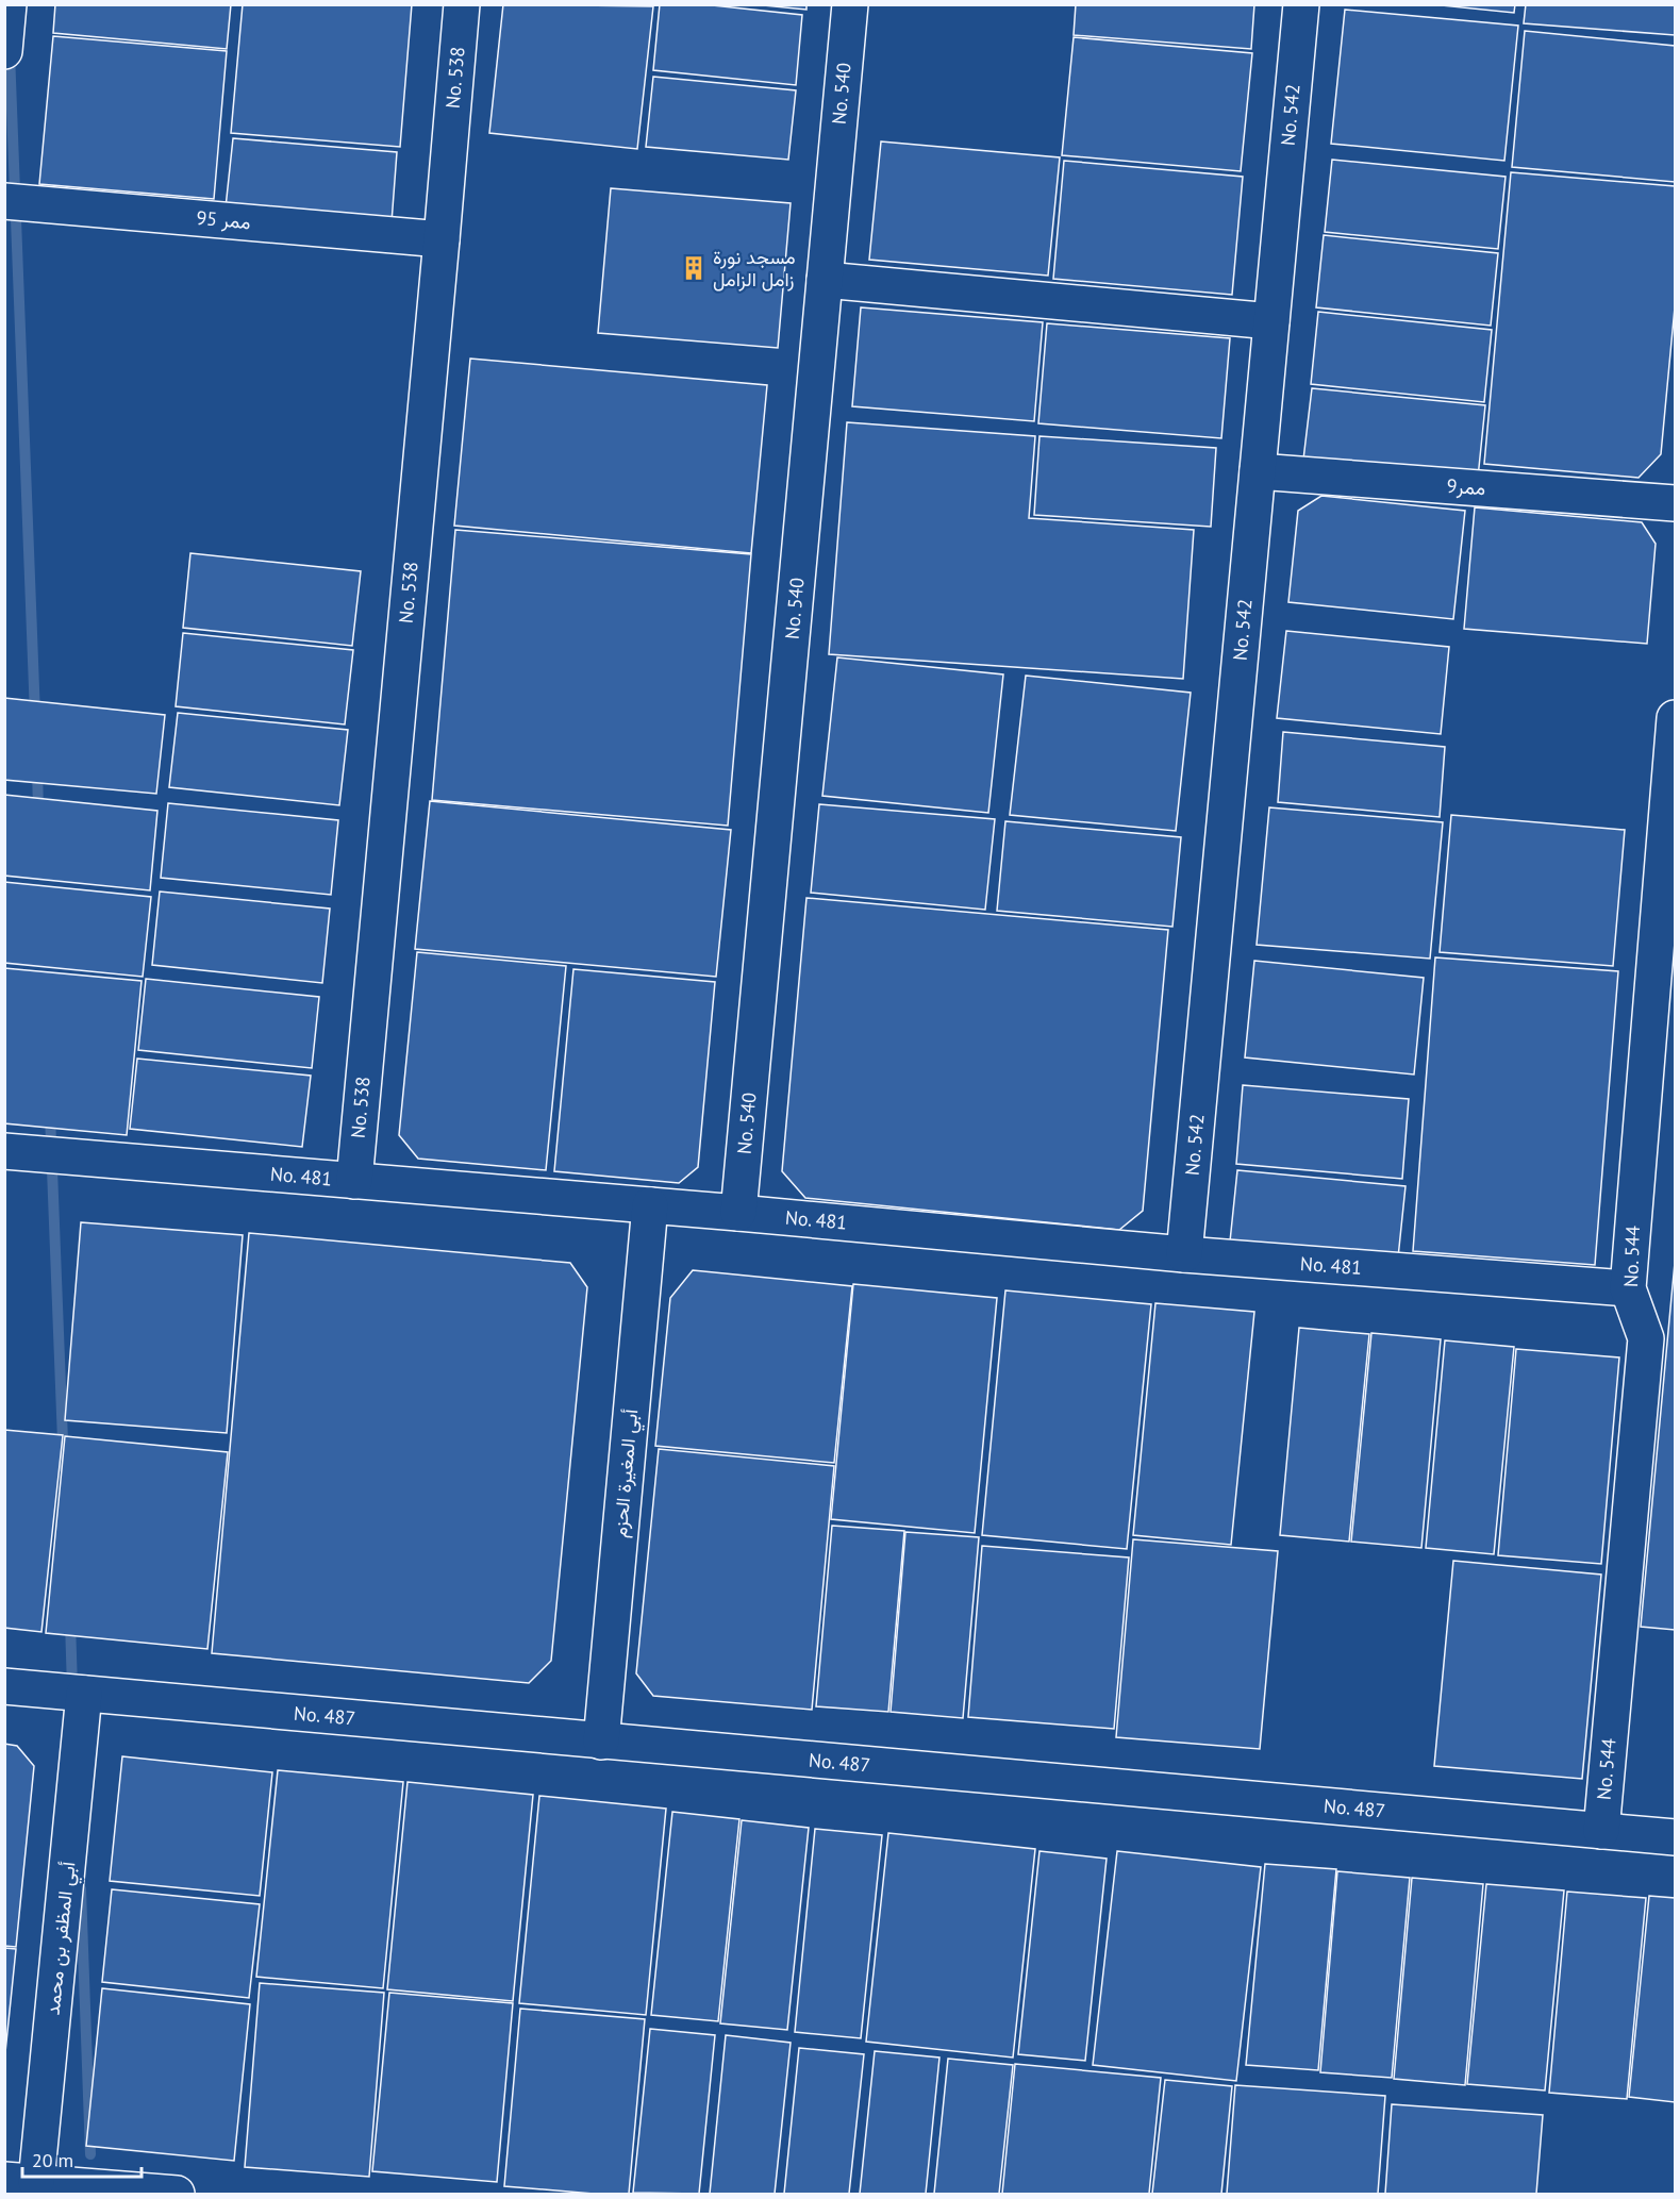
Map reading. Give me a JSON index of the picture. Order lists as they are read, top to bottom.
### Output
{
  "streets": {
    "street": [
      "No. 538",
      "No. 540",
      "No. 542",
      "ممر 95",
      "ممر9",
      "No. 481",
      "No. 544",
      "أبي المغيرة الحزم",
      "No. 487",
      "أبي المظفر بن محمد"
    ]
  },
  "crossings": [
    ["No. 538", "ممر 95"],
    ["No. 538", "No. 481"],
    ["No. 540", "No. 481"],
    ["No. 542", "ممر9"],
    ["No. 542", "No. 481"],
    ["No. 481", "No. 544"],
    ["No. 481", "أبي المغيرة الحزم"],
    ["No. 544", "No. 487"],
    ["أبي المغيرة الحزم", "No. 487"],
    ["No. 487", "أبي المظفر بن محمد"]
  ],
  "places": {
    "building": ["مسجد نورة زامل الزامل"]
  },
  "scale_bar": "20 m"
}
